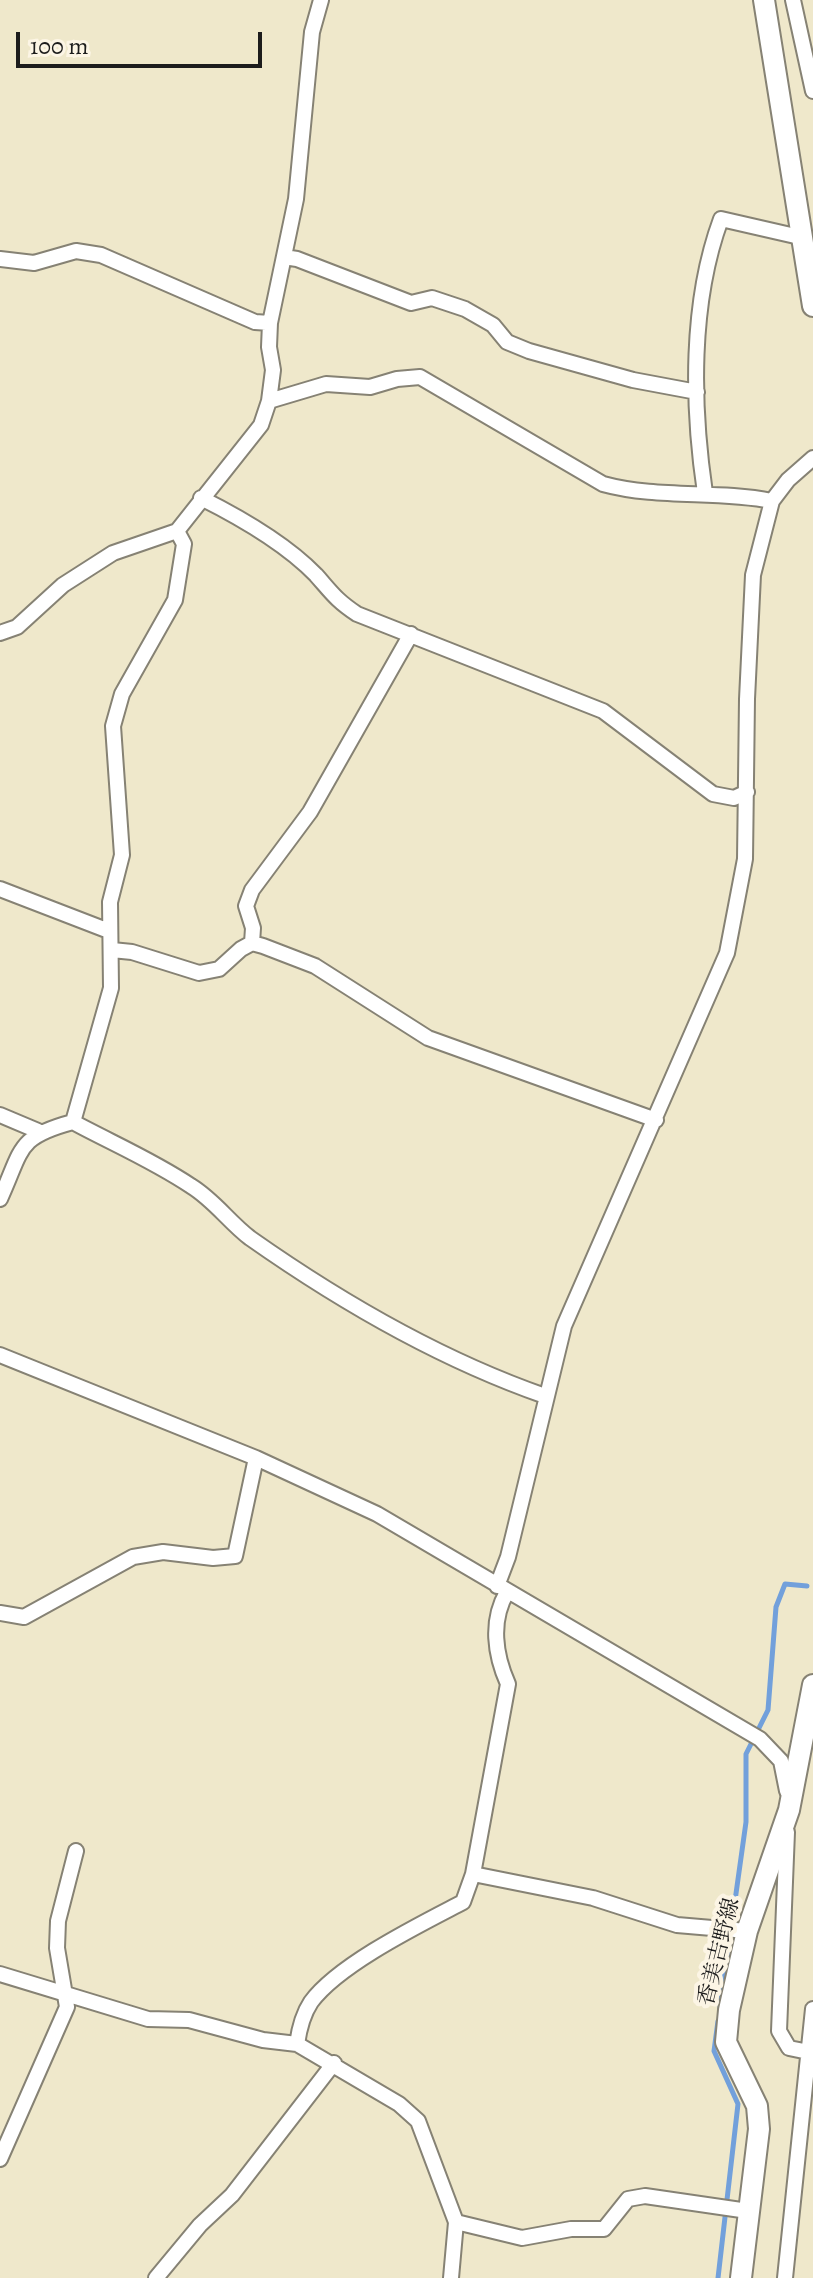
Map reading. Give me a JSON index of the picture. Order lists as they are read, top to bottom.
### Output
{
  "streets": {
    "main road": ["香美吉野線"]
  },
  "scale_bar": "100 m"
}
